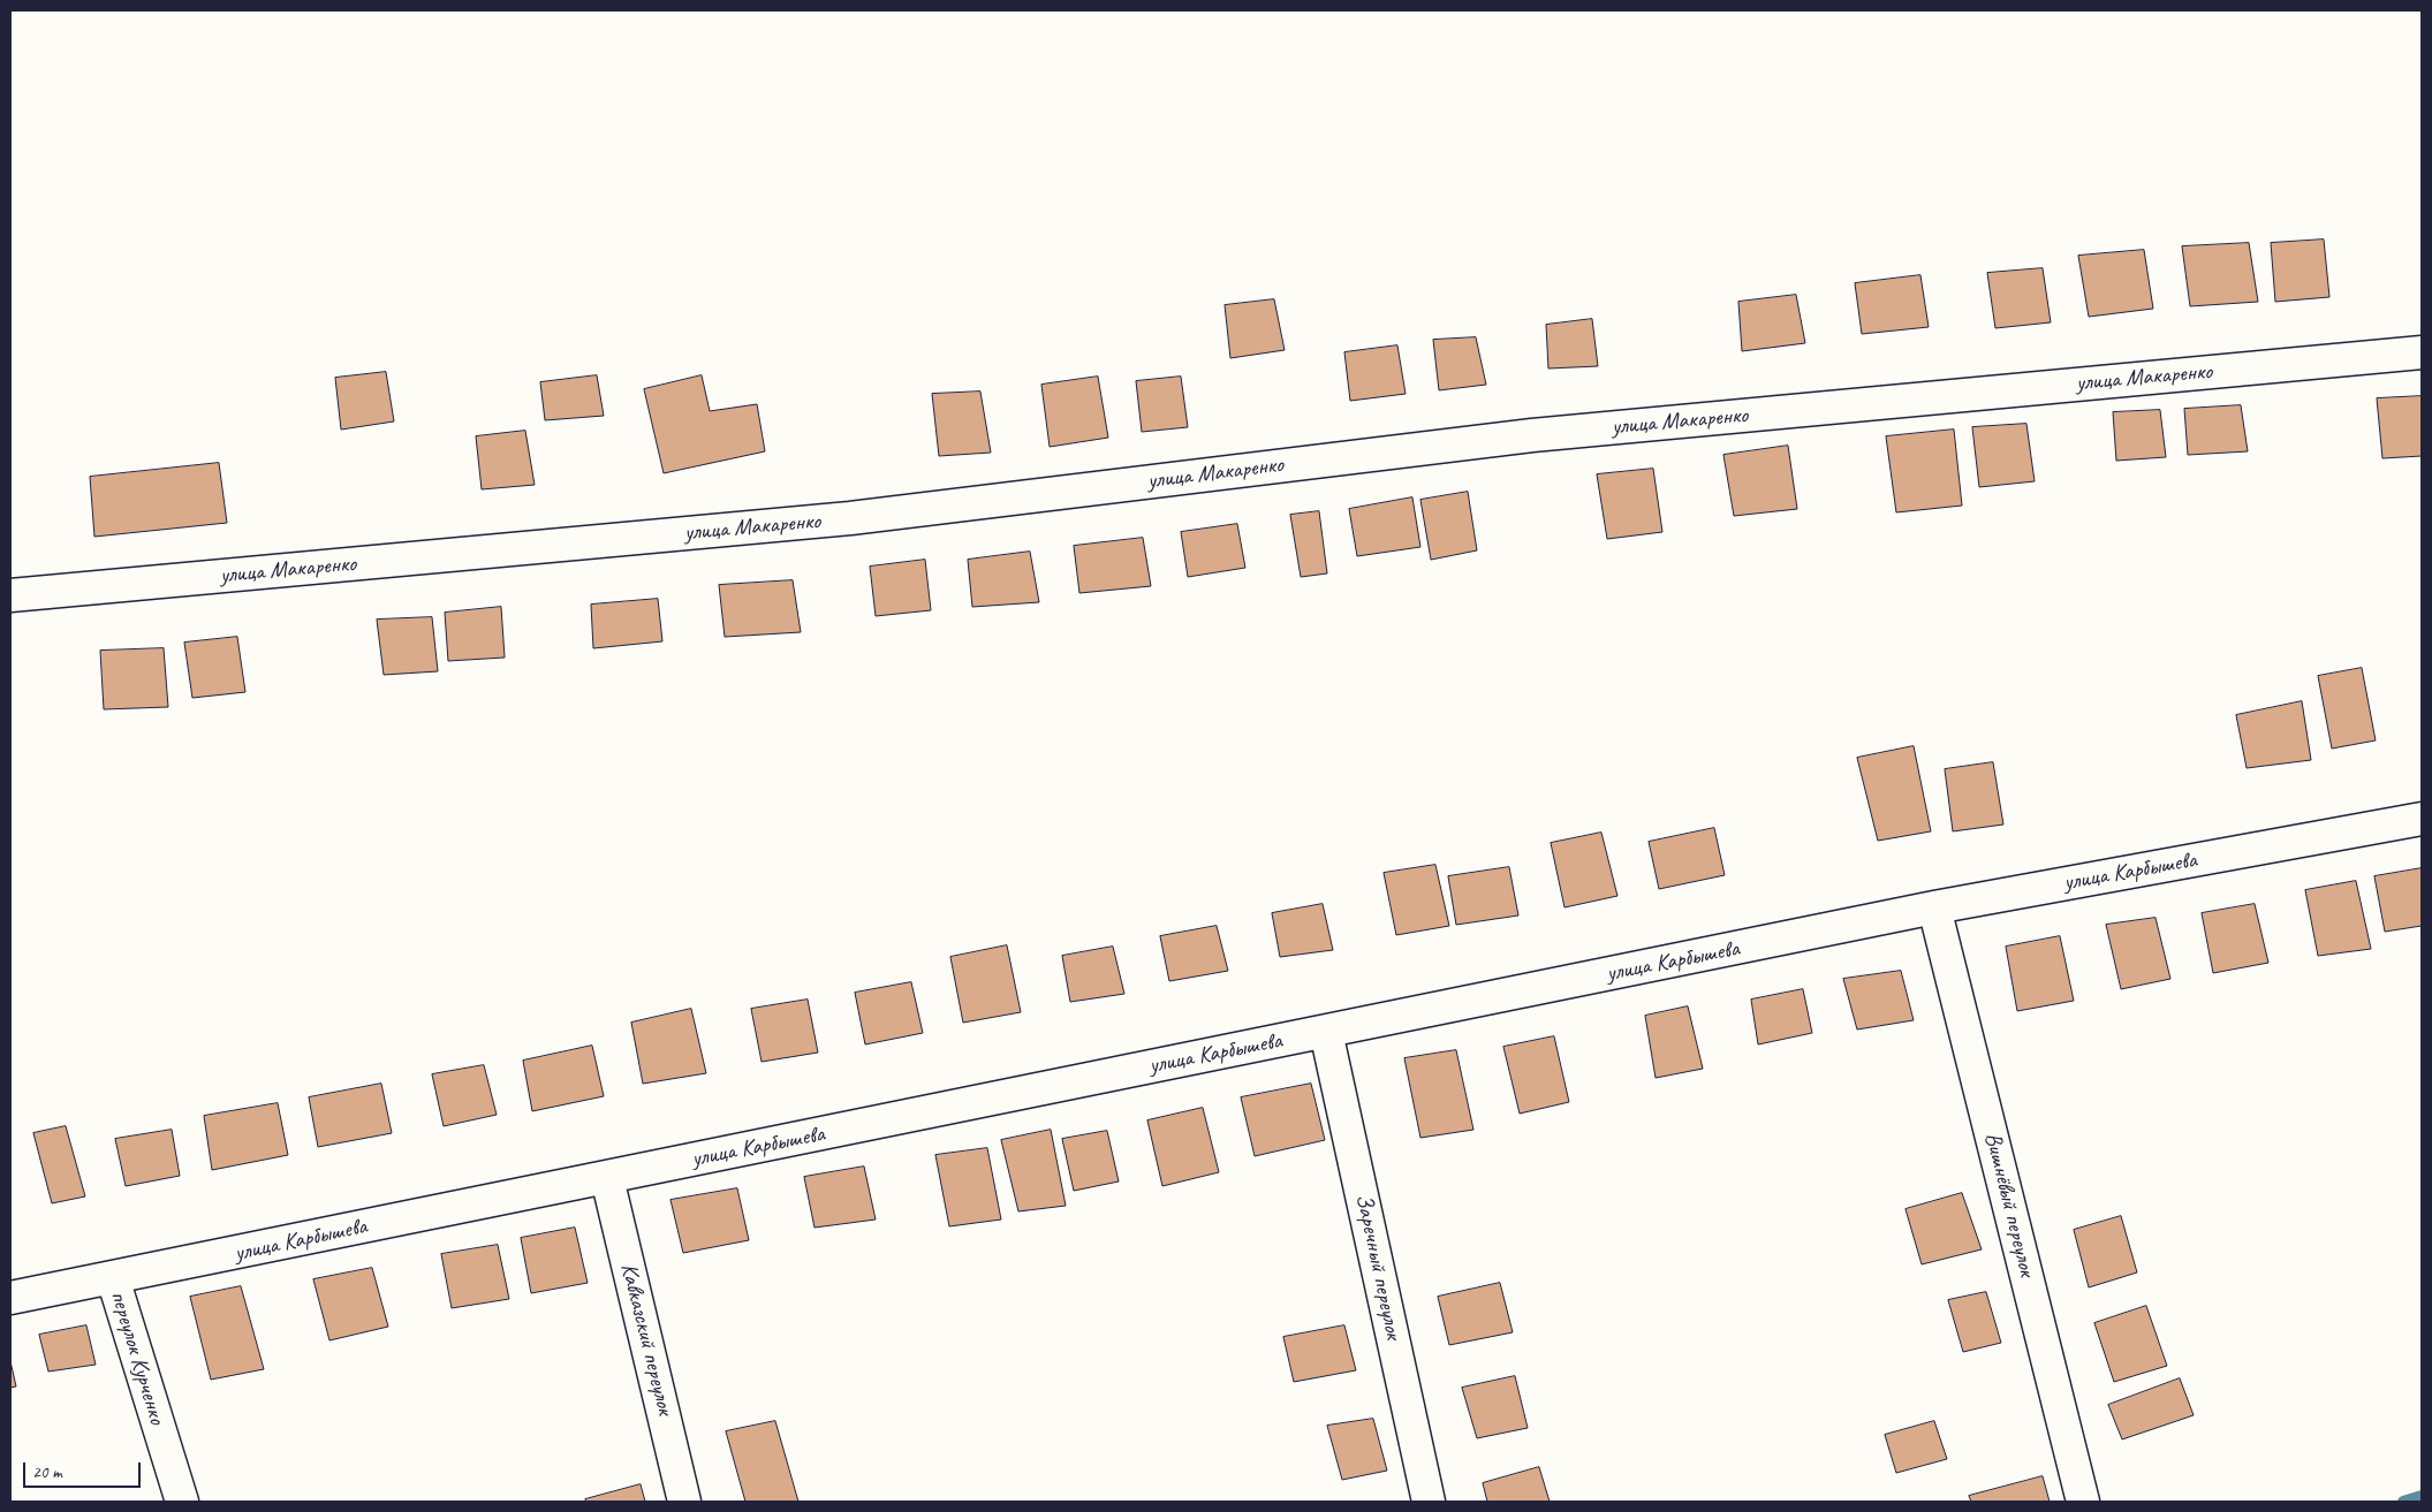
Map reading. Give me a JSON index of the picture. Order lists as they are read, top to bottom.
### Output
{
  "streets": {
    "street": [
      "улица Макаренко",
      "улица Карбышева",
      "Вишнёвый переулок",
      "Заречный переулок",
      "Кавказский переулок",
      "переулок Курченко"
    ]
  },
  "crossings": [
    ["улица Карбышева", "Вишнёвый переулок"],
    ["улица Карбышева", "Заречный переулок"],
    ["улица Карбышева", "Кавказский переулок"],
    ["улица Карбышева", "переулок Курченко"]
  ],
  "scale_bar": "20 m"
}
